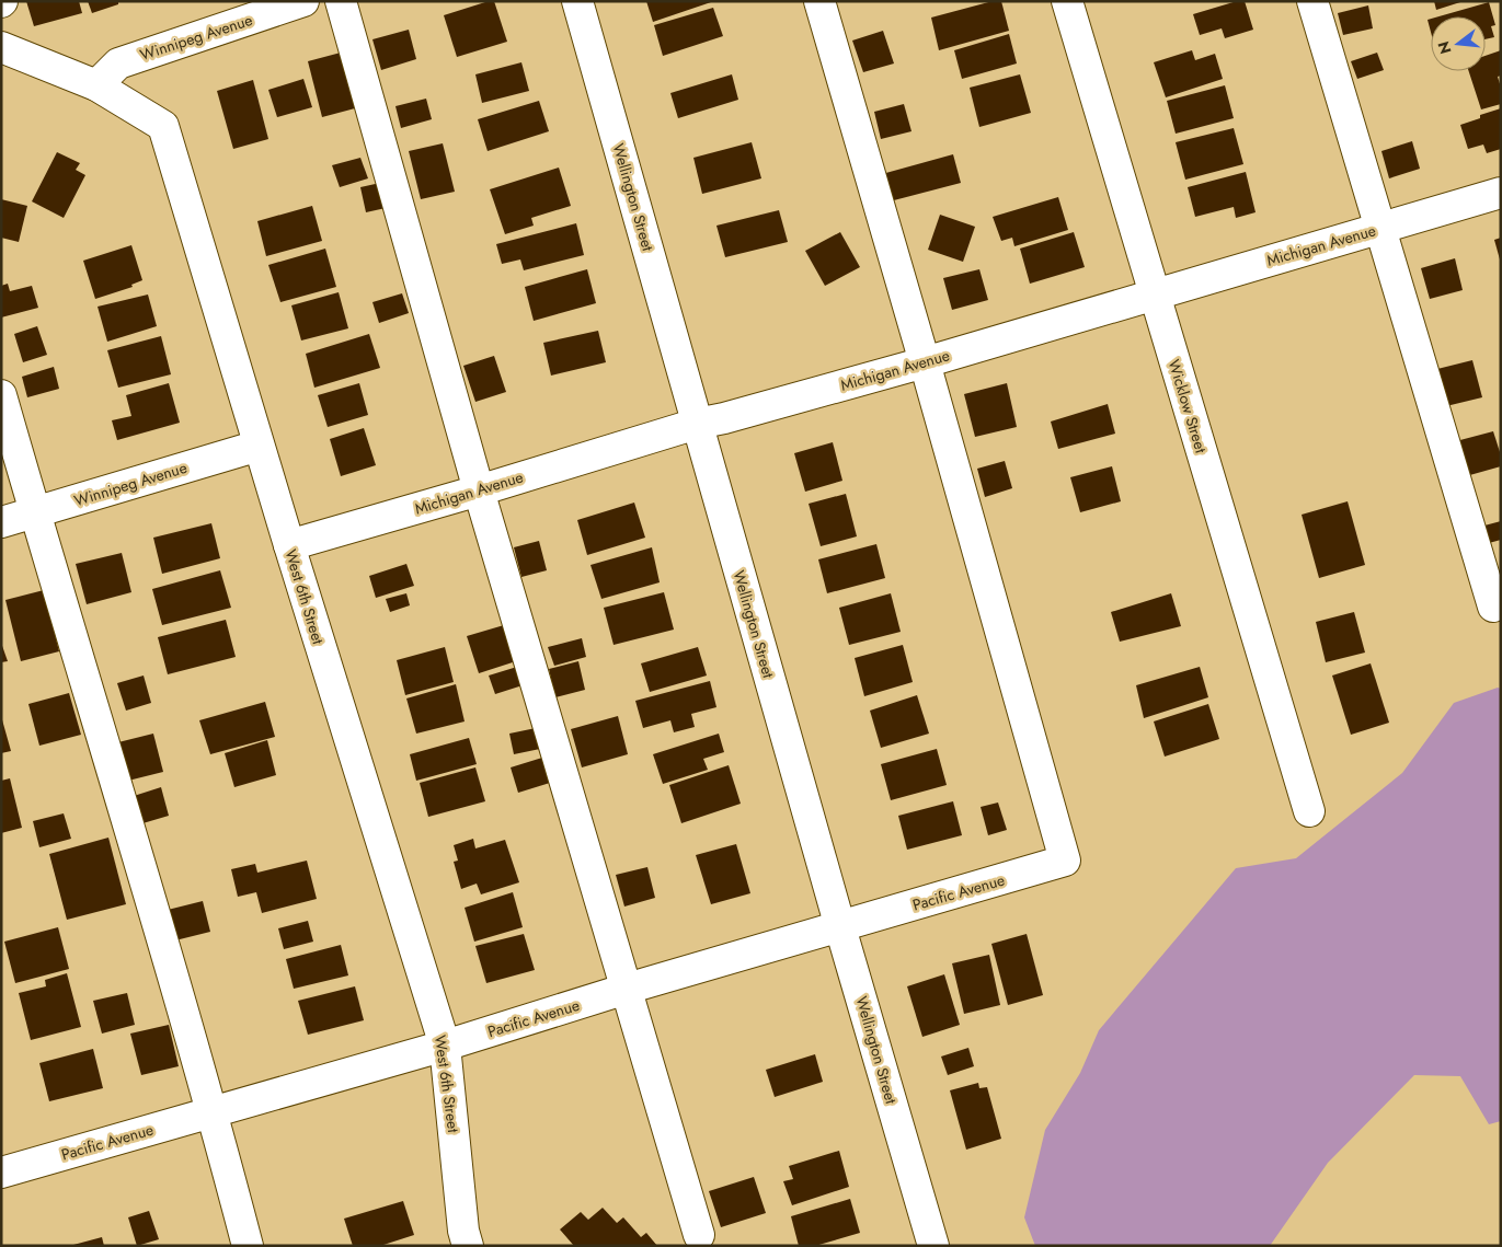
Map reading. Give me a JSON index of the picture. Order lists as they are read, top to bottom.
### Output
{
  "streets": {
    "street": [
      "Winnipeg Avenue",
      "Wellington Street",
      "Michigan Avenue",
      "Wicklow Street",
      "West 6th Street",
      "Pacific Avenue"
    ]
  },
  "crossings": [
    ["Winnipeg Avenue", "West 6th Street"],
    ["Wellington Street", "Michigan Avenue"],
    ["Wellington Street", "Pacific Avenue"],
    ["Michigan Avenue", "Wicklow Street"],
    ["Michigan Avenue", "West 6th Street"],
    ["Michigan Avenue", "Pacific Avenue"],
    ["West 6th Street", "Pacific Avenue"]
  ],
  "north": "left"
}
